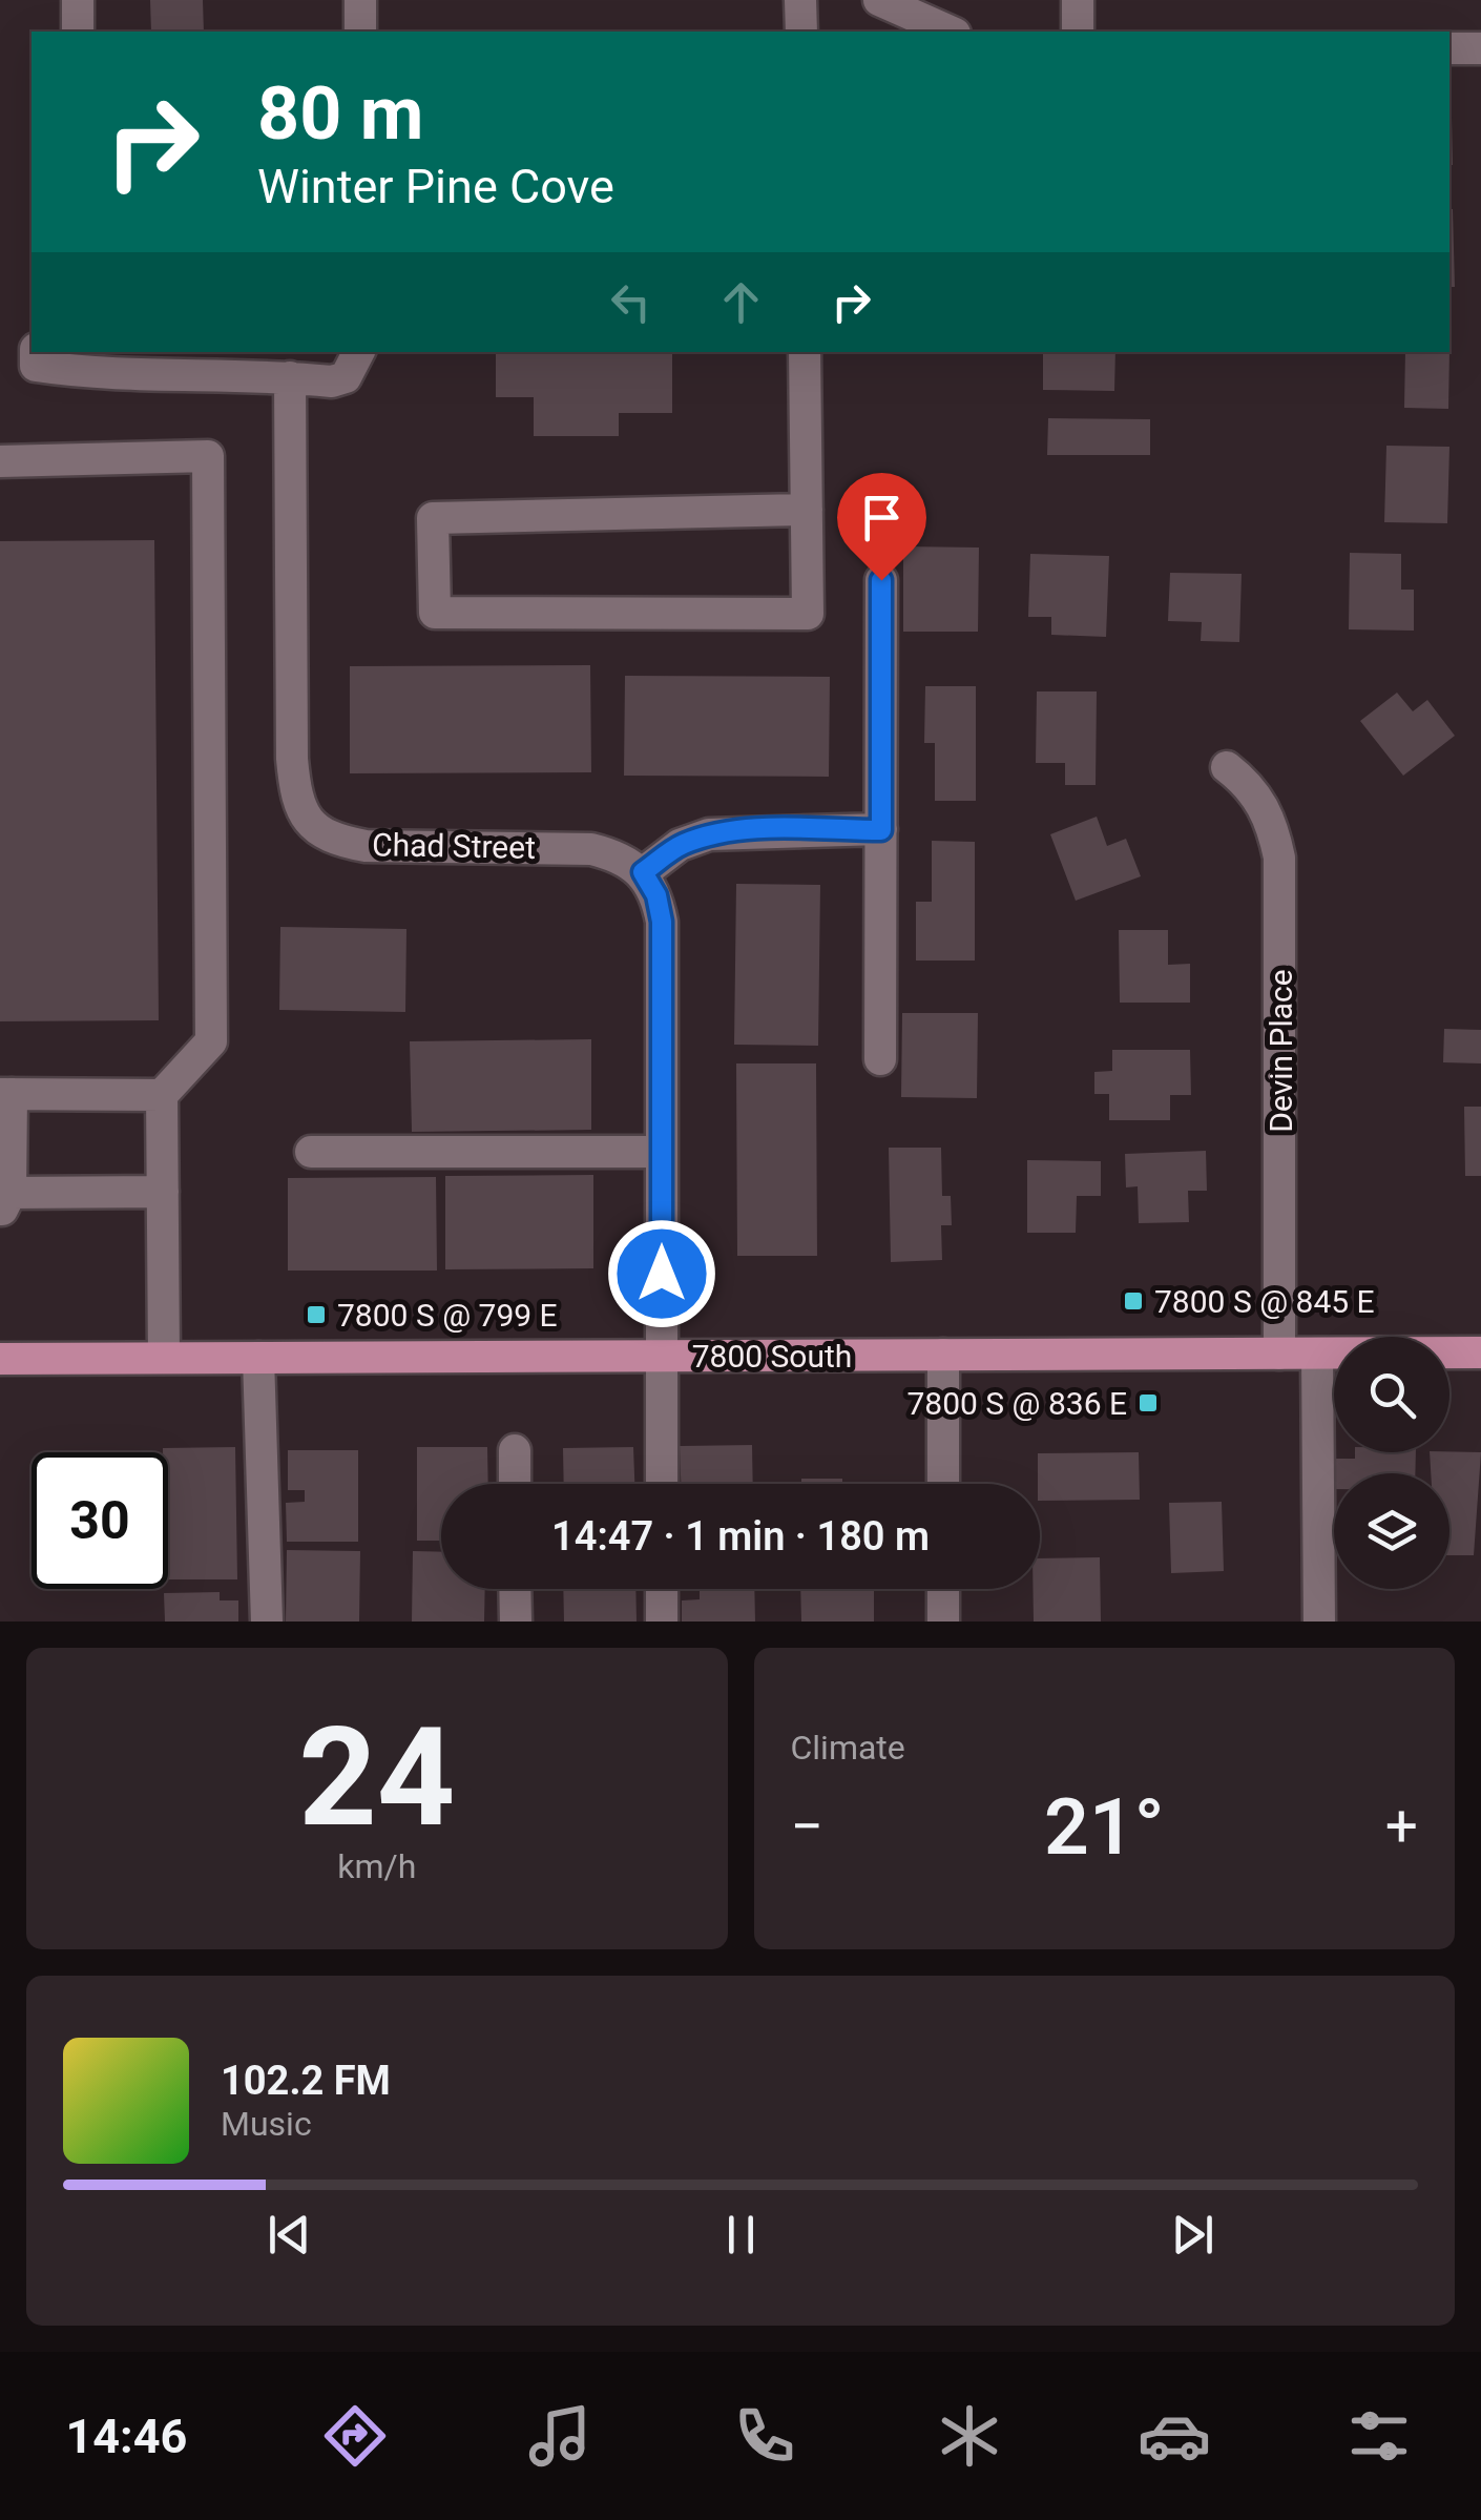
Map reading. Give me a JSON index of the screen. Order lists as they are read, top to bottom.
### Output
{
  "streets": {
    "main road": ["7800 South"],
    "street": ["Chad Street", "Devin Place"]
  },
  "crossings": [
    ["Devin Place", "7800 South"]
  ],
  "places": {
    "transit": ["7800 S @ 845 E", "7800 S @ 799 E", "7800 S @ 836 E"]
  },
  "page": {
    "turn": ["80 m", "Winter Pine Cove"],
    "limit": "30",
    "trip": "14:47 · 1 min · 180 m",
    "tile": [
      ["24", "km/h"],
      "Climate"
    ],
    "heat": ["−", "21°", "+"],
    "song": ["102.2 FM", "Music"],
    "tabs": "14:46"
  }
}
